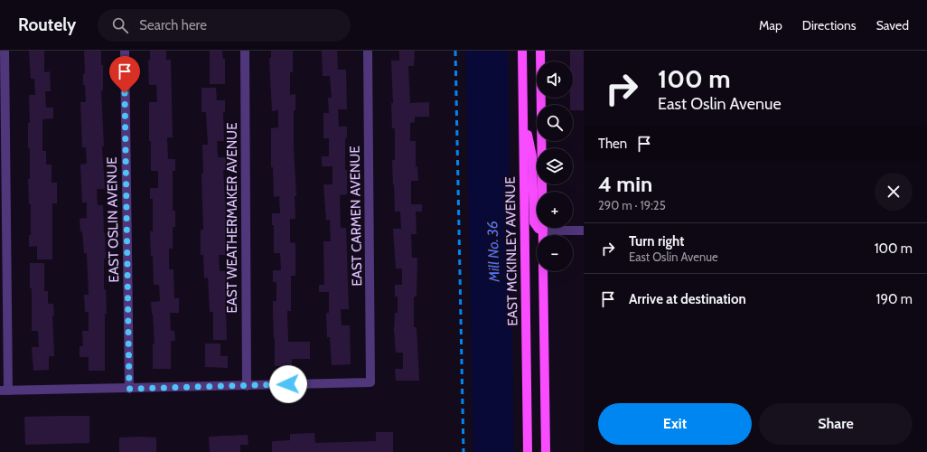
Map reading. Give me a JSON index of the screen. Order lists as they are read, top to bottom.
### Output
{
  "streets": {
    "main road": ["EAST MCKINLEY AVENUE"],
    "street": ["EAST CARMEN AVENUE", "EAST WEATHERMAKER AVENUE", "EAST OSLIN AVENUE"]
  },
  "crossings": [
    ["EAST CARMEN AVENUE", "EAST WEATHERMAKER AVENUE"]
  ],
  "water": ["Mill No. 36"],
  "page": {
    "header": "Routely",
    "search": "Search here",
    "nav": ["Map", "Directions", "Saved"],
    "turn": ["100 m", "East Oslin Avenue"],
    "map_buttons": ["+", "−"],
    "then": "Then",
    "heading": ["4 min", "290 m · 19:25"],
    "list": [
      {
        "name": "Turn right",
        "note": "East Oslin Avenue",
        "value": "100 m"
      },
      {
        "name": "Arrive at destination",
        "value": "190 m"
      }
    ],
    "buttons": ["Exit", "Share"]
  }
}
